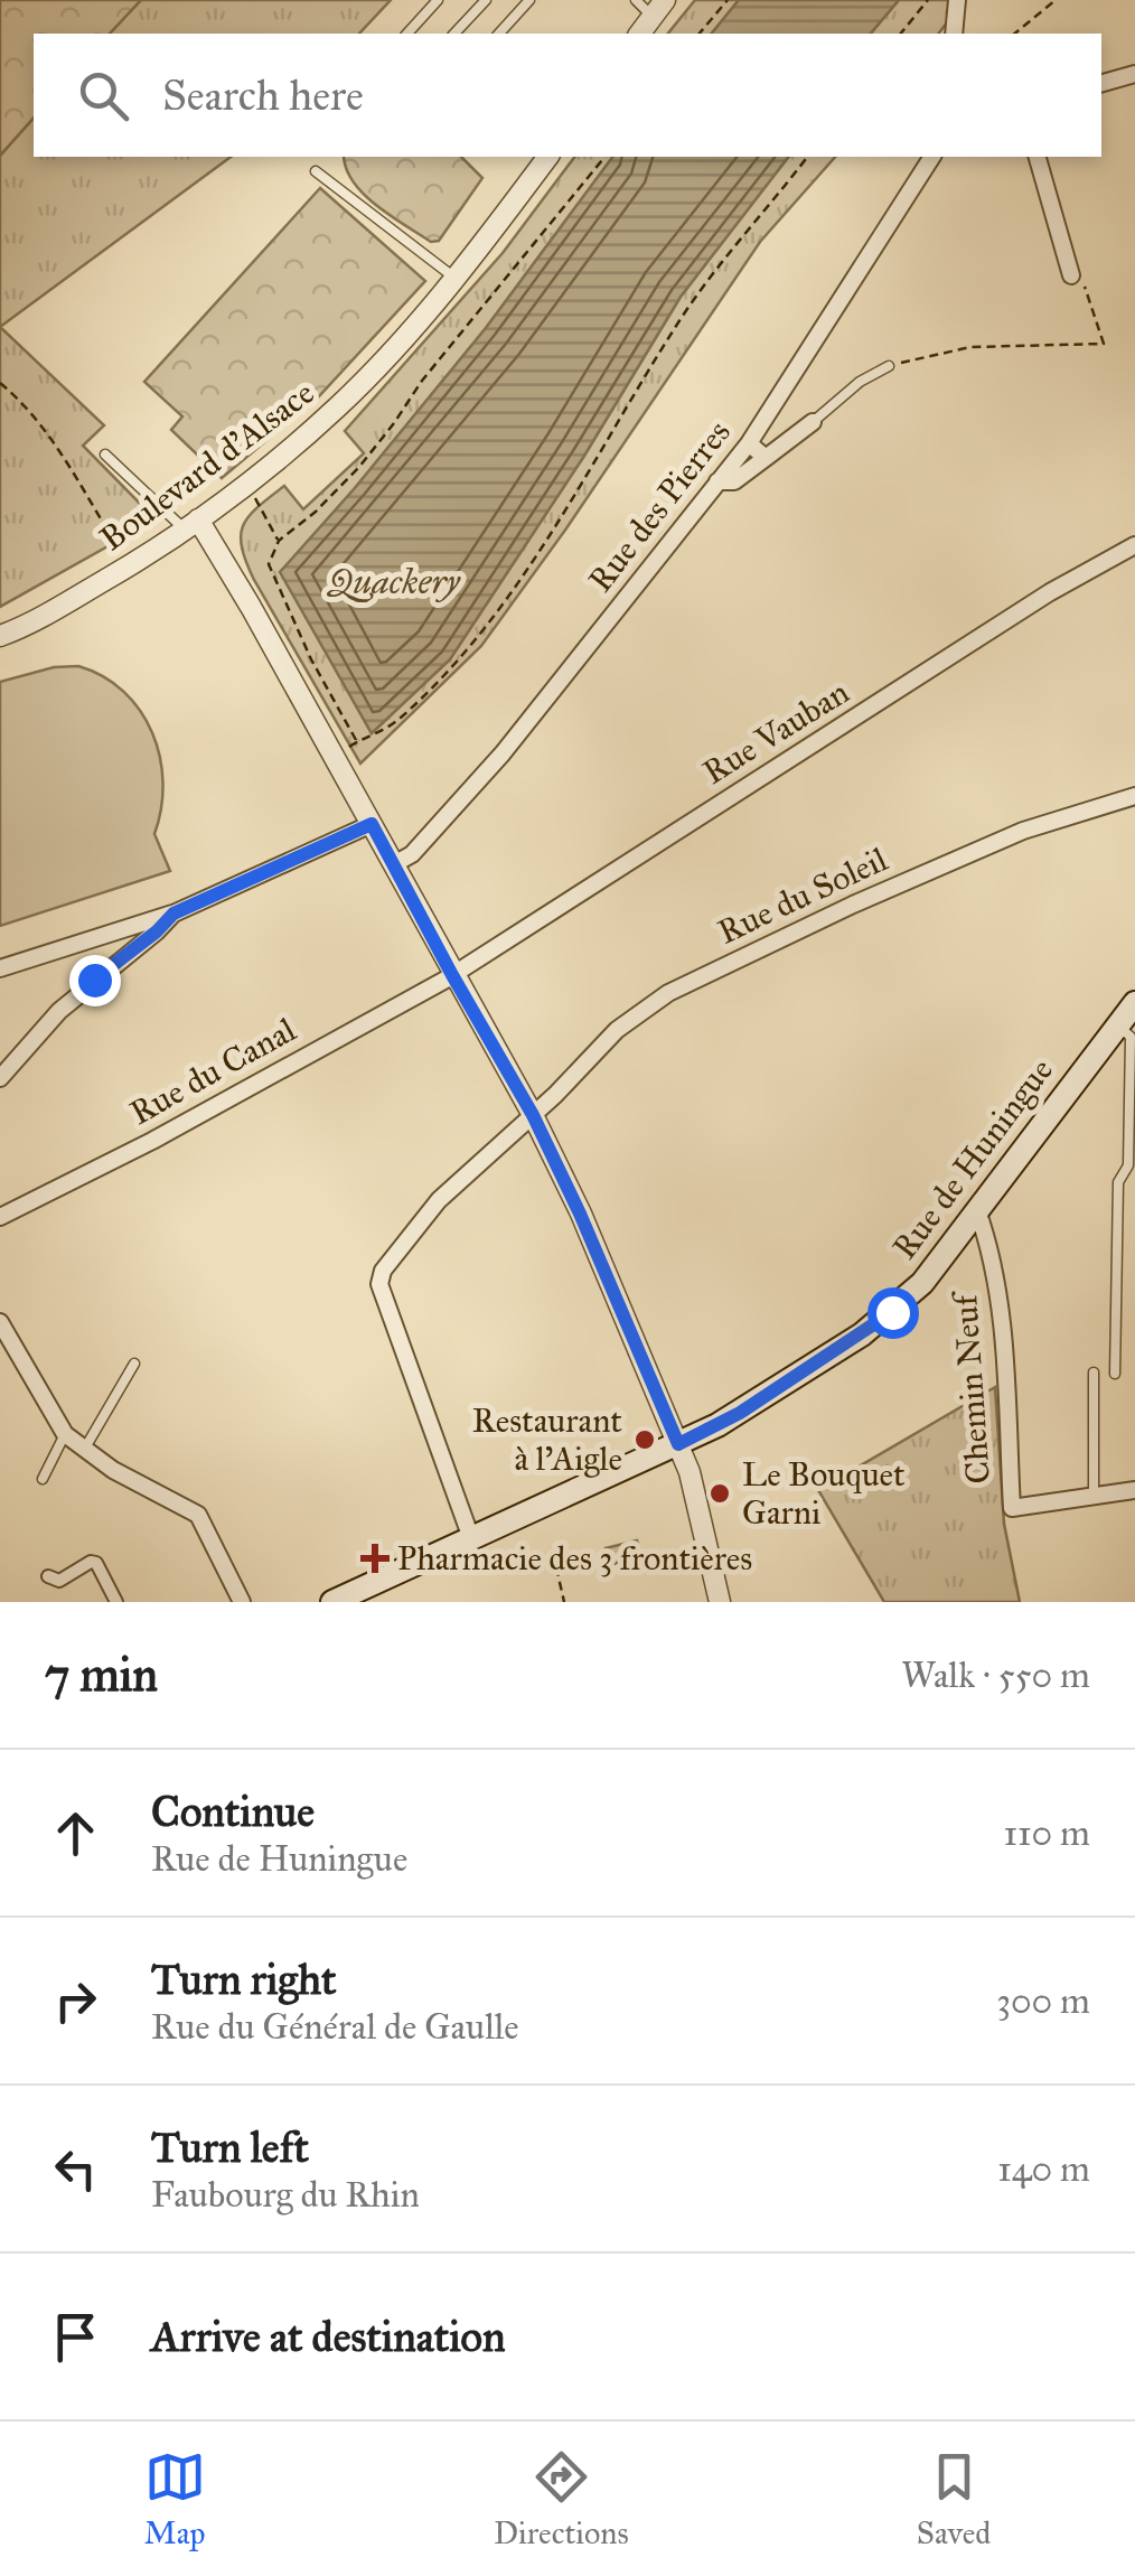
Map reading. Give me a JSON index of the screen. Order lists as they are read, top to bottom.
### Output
{
  "streets": {
    "main road": ["Rue de Huningue"],
    "street": [
      "Boulevard d'Alsace",
      "Rue des Pierres",
      "Rue Vauban",
      "Rue du Soleil",
      "Rue du Canal",
      "Chemin Neuf"
    ]
  },
  "crossings": [
    ["Rue Vauban", "Rue du Canal"],
    ["Rue du Soleil", "Rue de Huningue"],
    ["Rue de Huningue", "Chemin Neuf"]
  ],
  "water": ["Quackery"],
  "places": {
    "other": ["Restaurant à l'Aigle", "Le Bouquet Garni"],
    "health": ["Pharmacie des 3 frontières"]
  },
  "page": {
    "search": "Search here",
    "heading": ["7 min", "Walk · 550 m"],
    "list": [
      ["Continue", "Rue de Huningue", "110 m"],
      ["Turn right", "Rue du Général de Gaulle", "300 m"],
      ["Turn left", "Faubourg du Rhin", "140 m"],
      "Arrive at destination"
    ],
    "nav": ["Map", "Directions", "Saved"]
  }
}
